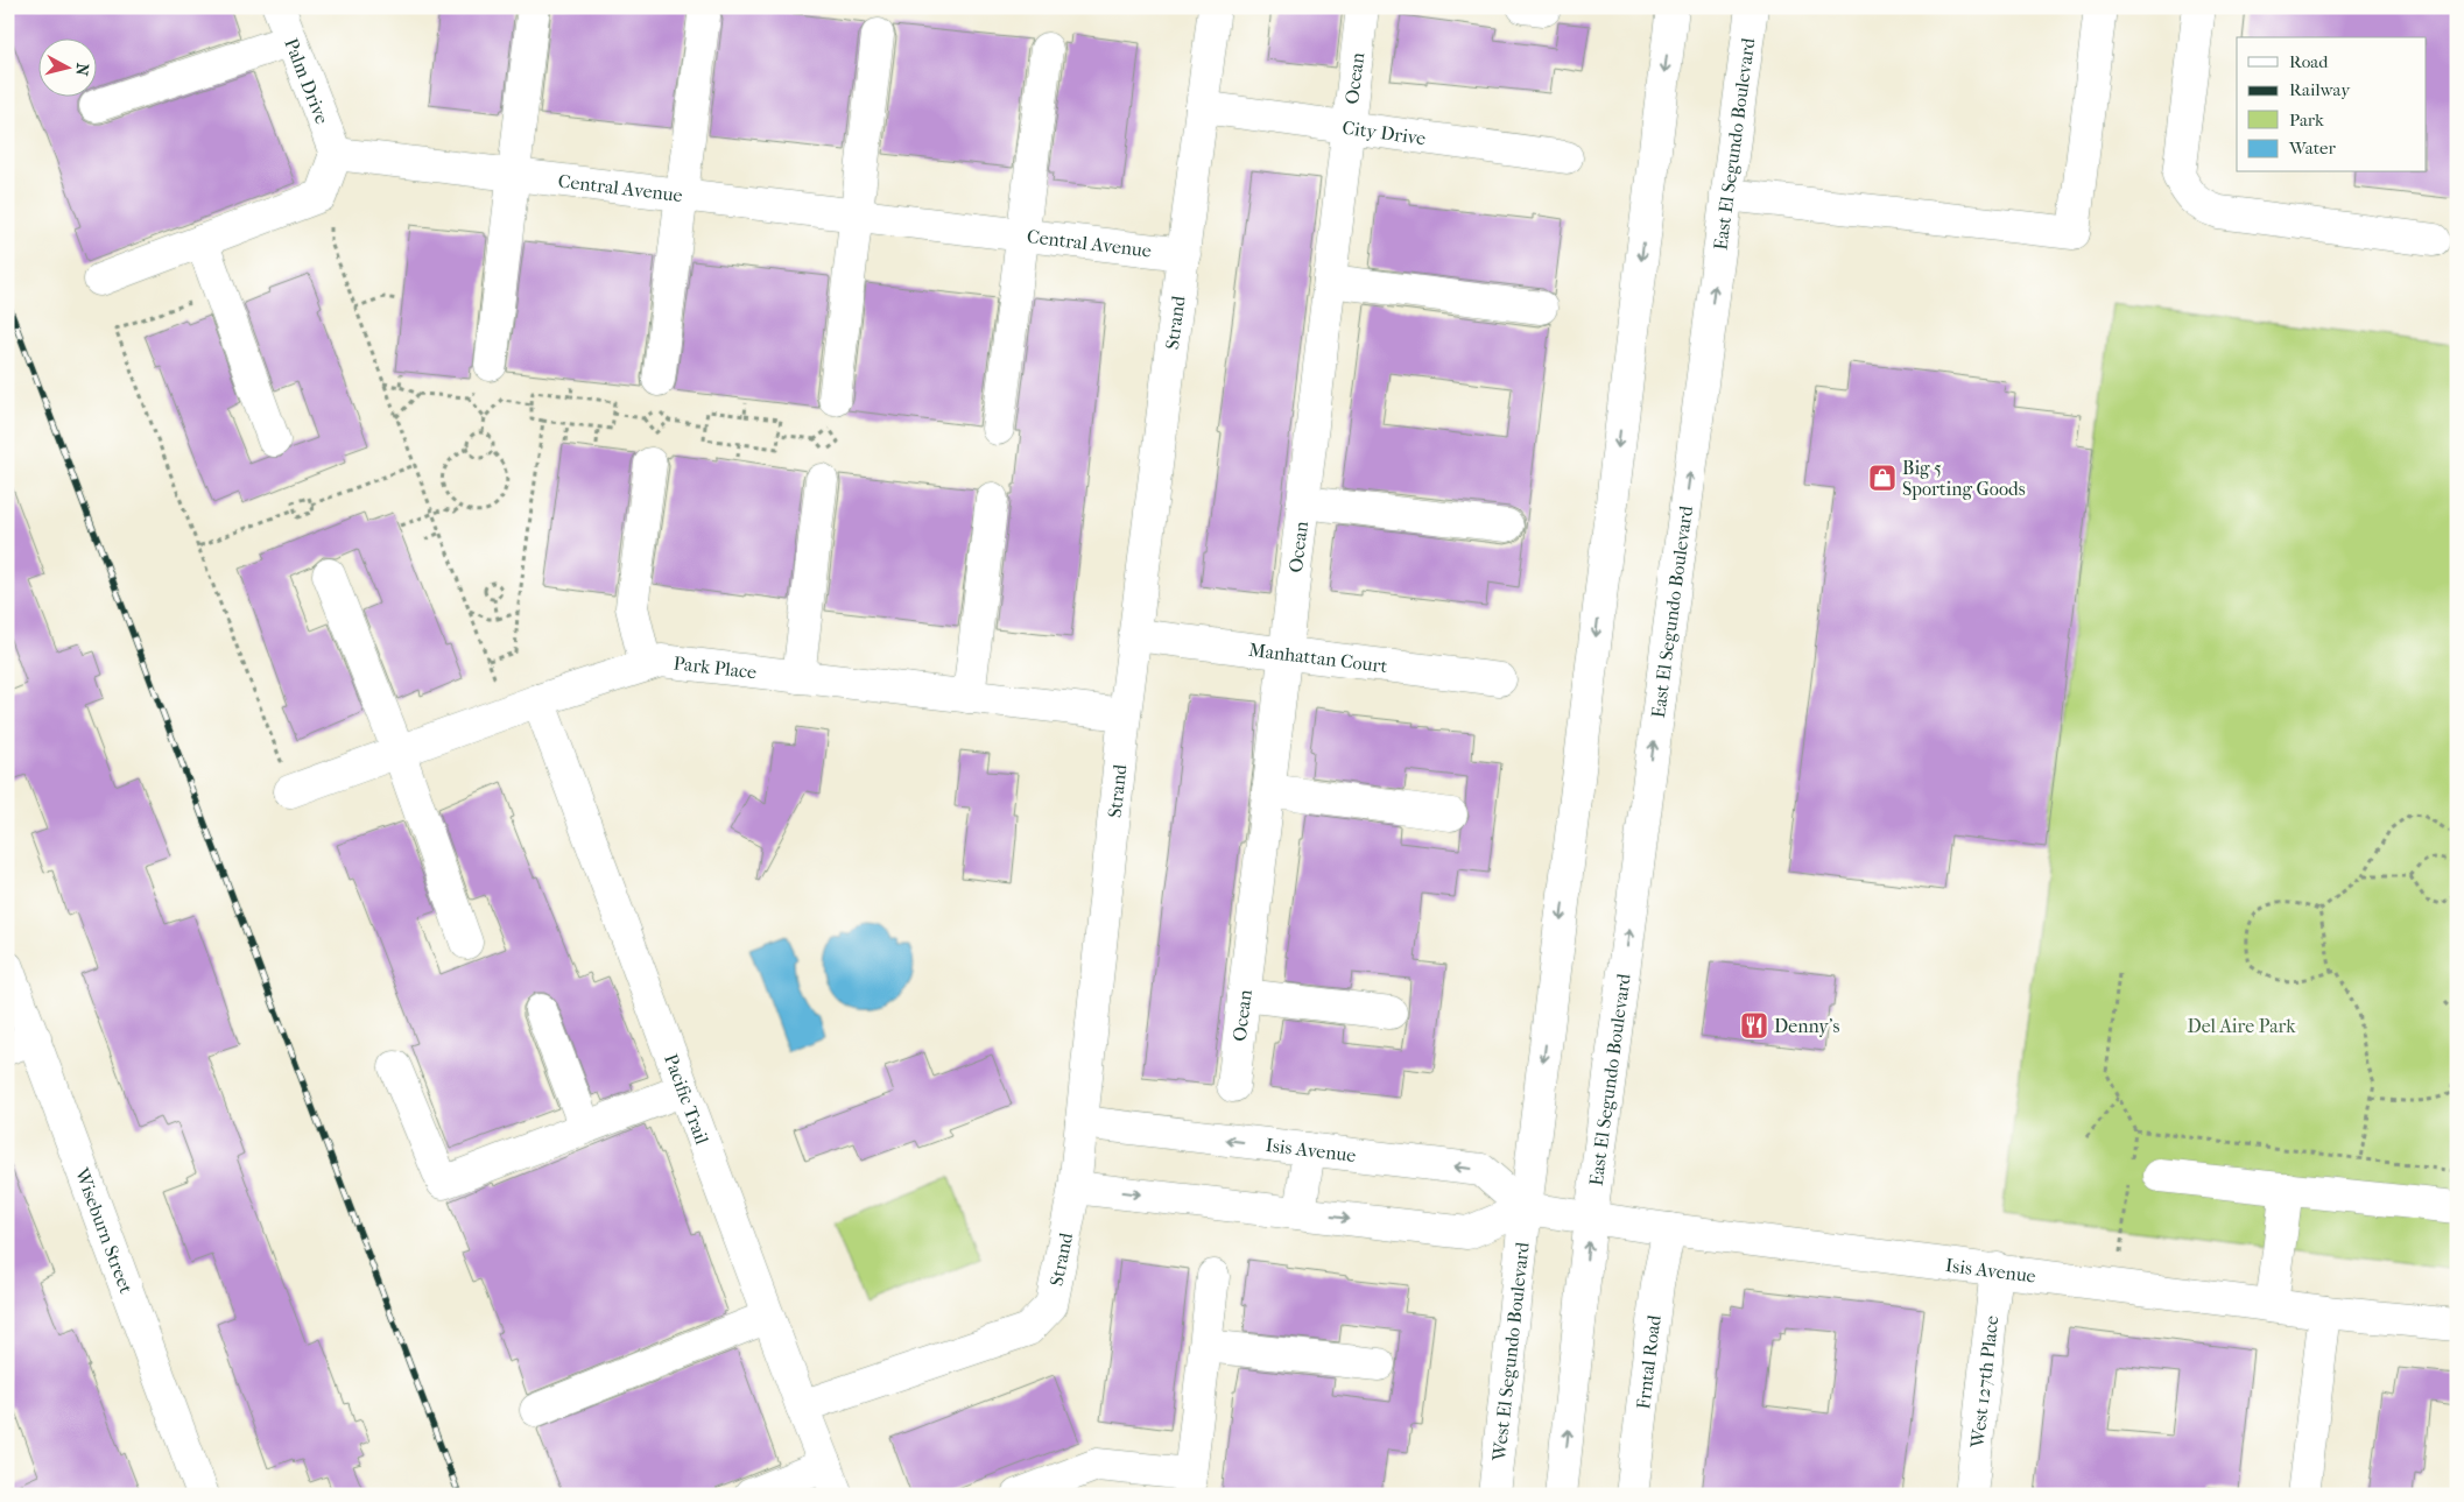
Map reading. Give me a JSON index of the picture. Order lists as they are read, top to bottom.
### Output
{
  "streets": {
    "street": [
      "Ocean",
      "Palm Drive",
      "City Drive",
      "East El Segundo Boulevard",
      "Central Avenue",
      "Strand",
      "Manhattan Court",
      "Park Place",
      "Pacific Trail",
      "Isis Avenue",
      "Wiseburn Street",
      "West El Segundo Boulevard",
      "Frntal Road",
      "West 127th Place"
    ]
  },
  "crossings": [
    ["Ocean", "City Drive"],
    ["Ocean", "Manhattan Court"],
    ["Palm Drive", "Central Avenue"],
    ["City Drive", "Strand"],
    ["East El Segundo Boulevard", "Isis Avenue"],
    ["Central Avenue", "Strand"],
    ["Strand", "Manhattan Court"],
    ["Strand", "Park Place"],
    ["Strand", "Pacific Trail"],
    ["Strand", "Isis Avenue"],
    ["Park Place", "Pacific Trail"],
    ["Isis Avenue", "West El Segundo Boulevard"],
    ["Isis Avenue", "Frntal Road"],
    ["Isis Avenue", "West 127th Place"]
  ],
  "parks": ["Del Aire Park"],
  "places": {
    "shop": ["Big 5 Sporting Goods"],
    "restaurant": ["Denny's"]
  },
  "legend": [
    "Road",
    "Railway",
    "Park",
    "Water"
  ],
  "north": "right"
}
